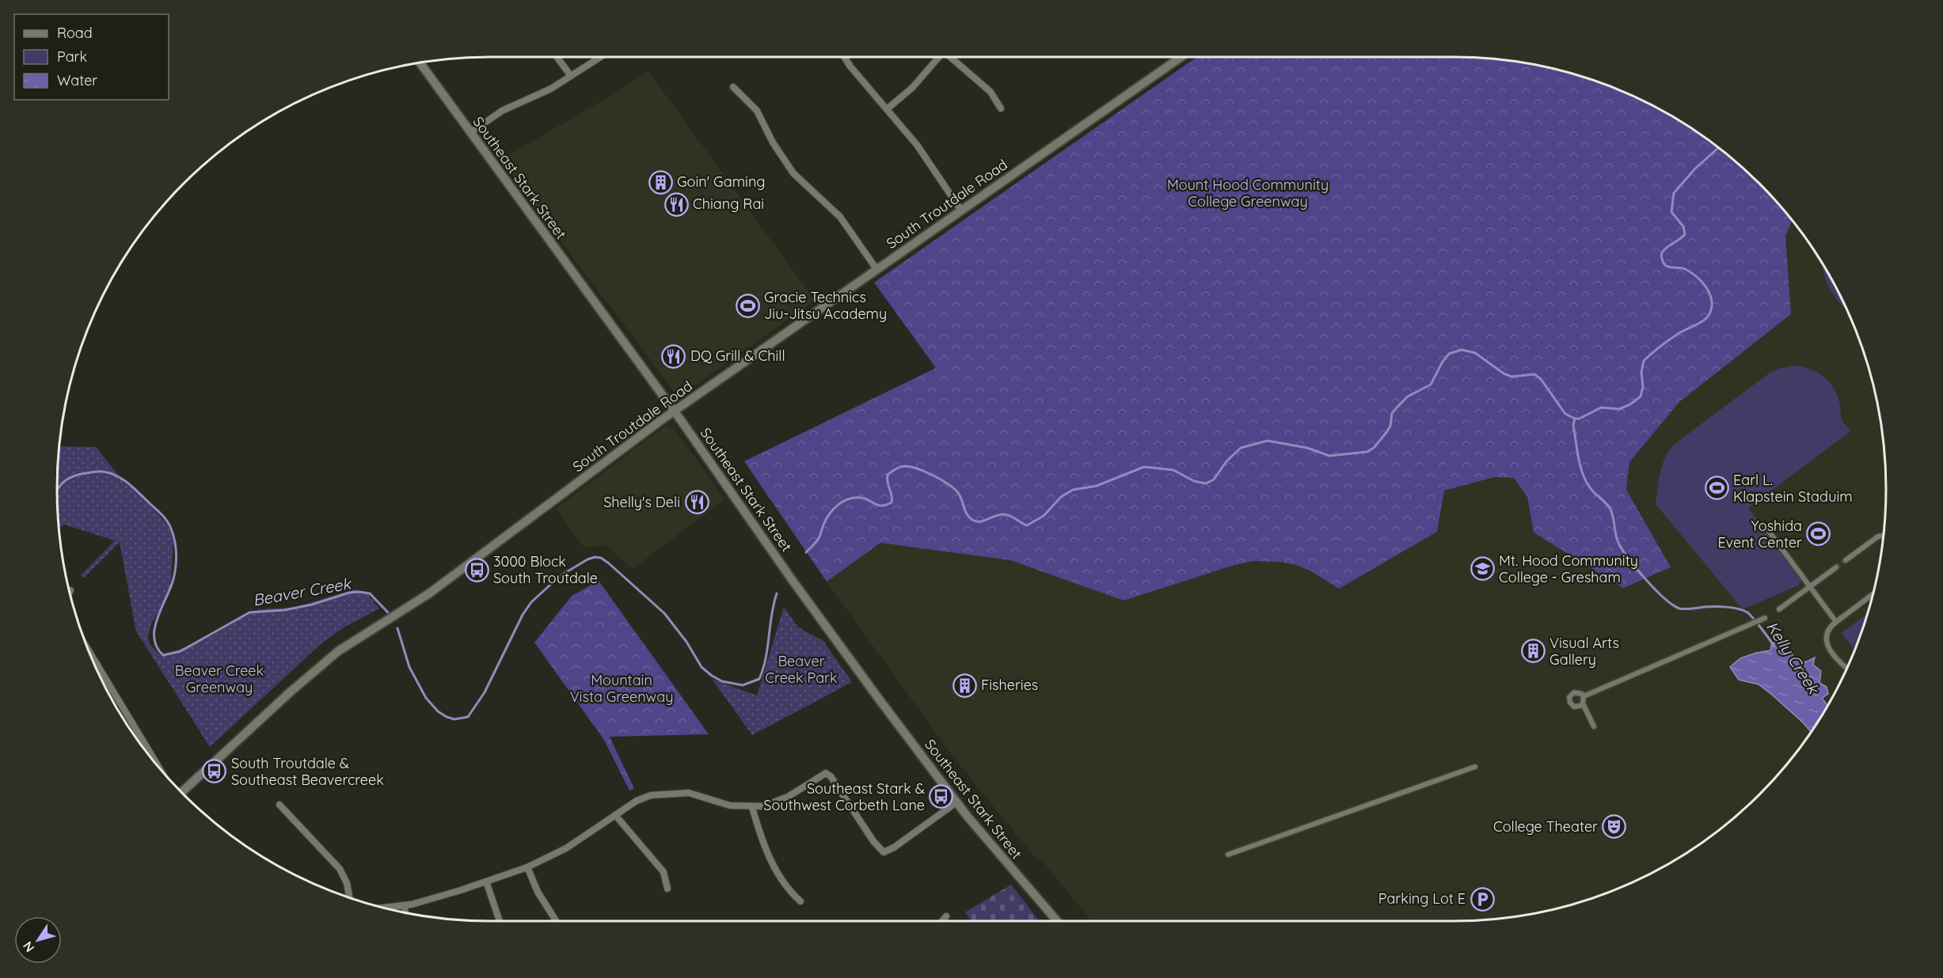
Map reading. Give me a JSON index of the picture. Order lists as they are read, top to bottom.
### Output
{
  "streets": {
    "main road": ["Southeast Stark Street", "South Troutdale Road"]
  },
  "crossings": [
    ["Southeast Stark Street", "South Troutdale Road"]
  ],
  "water": ["Beaver Creek", "Kelly Creek"],
  "parks": [
    "Mount Hood Community College Greenway",
    "Beaver Creek Park",
    "Beaver Creek Greenway",
    "Mountain Vista Greenway"
  ],
  "places": {
    "building": ["Goin' Gaming", "Visual Arts Gallery", "Fisheries"],
    "restaurant": ["Chiang Rai", "DQ Grill & Chill", "Shelly's Deli"],
    "sports": ["Gracie Technics Jiu-Jitsu Academy", "Earl L. Klapstein Staduim", "Yoshida Event Center"],
    "school or university": ["Mt. Hood Community College - Gresham"],
    "bus stop": ["3000 Block South Troutdale", "South Troutdale & Southeast Beavercreek", "Southeast Stark & Southwest Corbeth Lane"],
    "theatre": ["College Theater"],
    "parking": ["Parking Lot E"]
  },
  "legend": ["Road", "Park", "Water"],
  "north": "bottom left"
}
